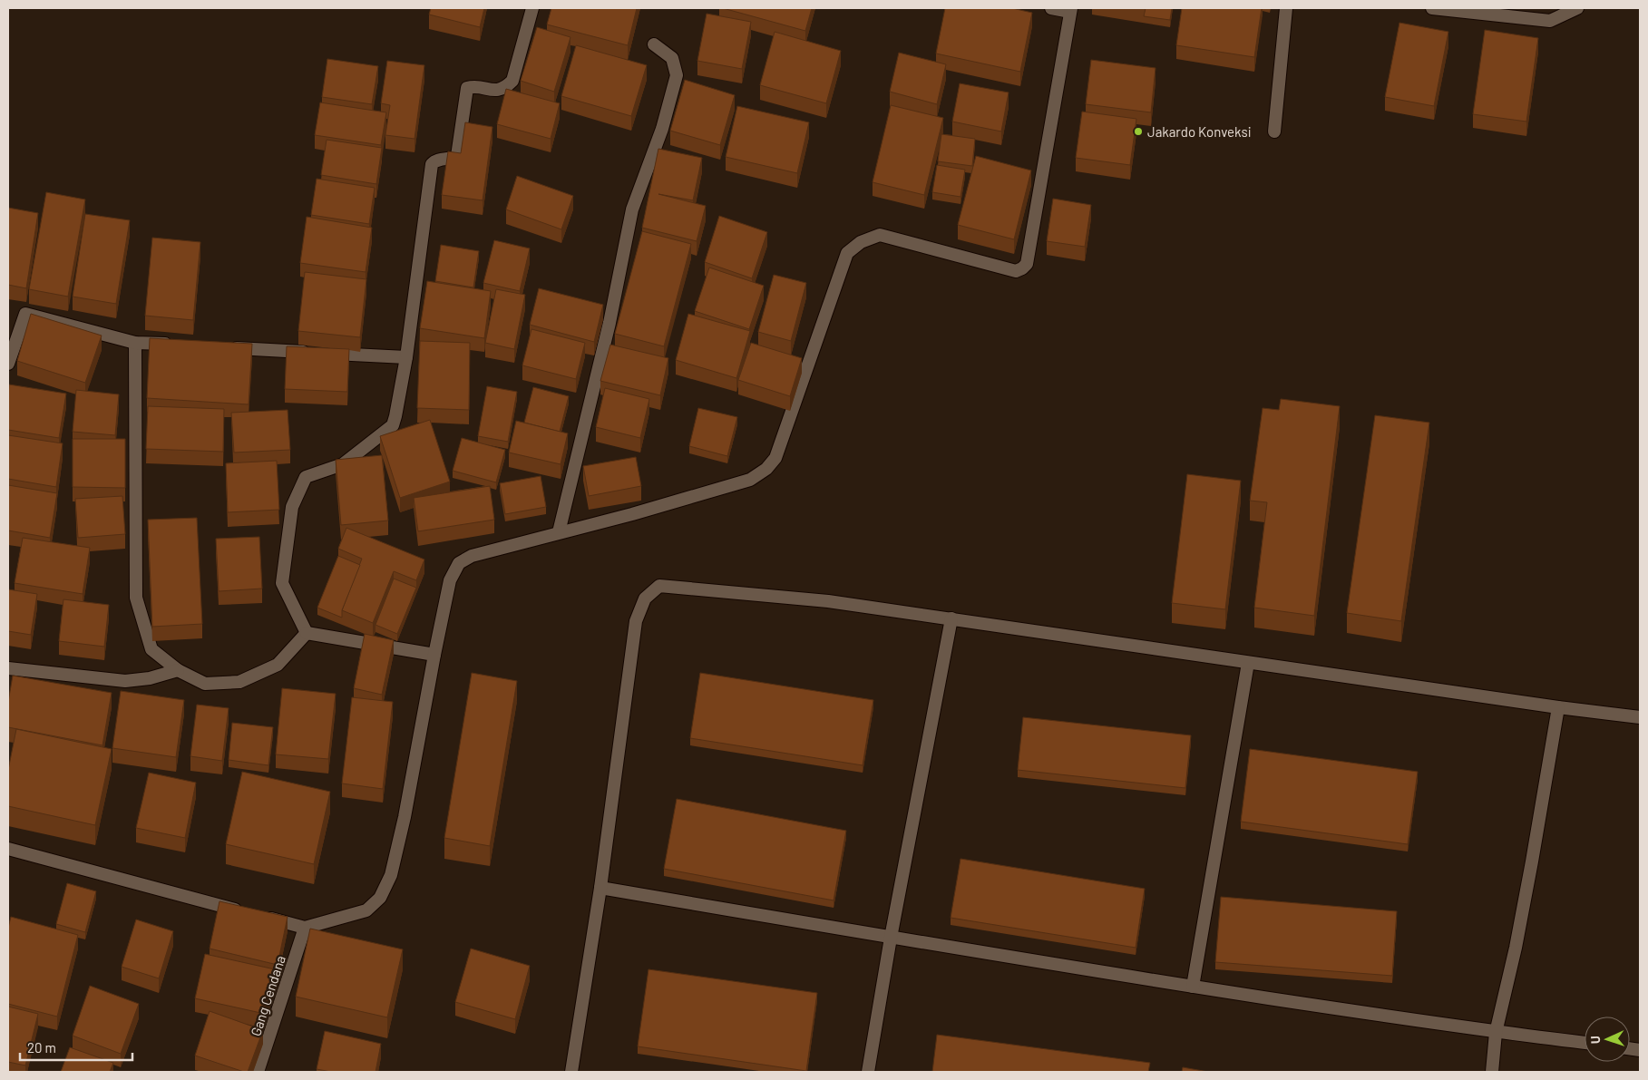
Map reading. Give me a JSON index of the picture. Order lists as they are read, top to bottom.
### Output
{
  "streets": {
    "street": ["Gang Cendana"]
  },
  "places": ["Jakardo Konveksi"],
  "scale_bar": "20 m",
  "north": "left"
}
